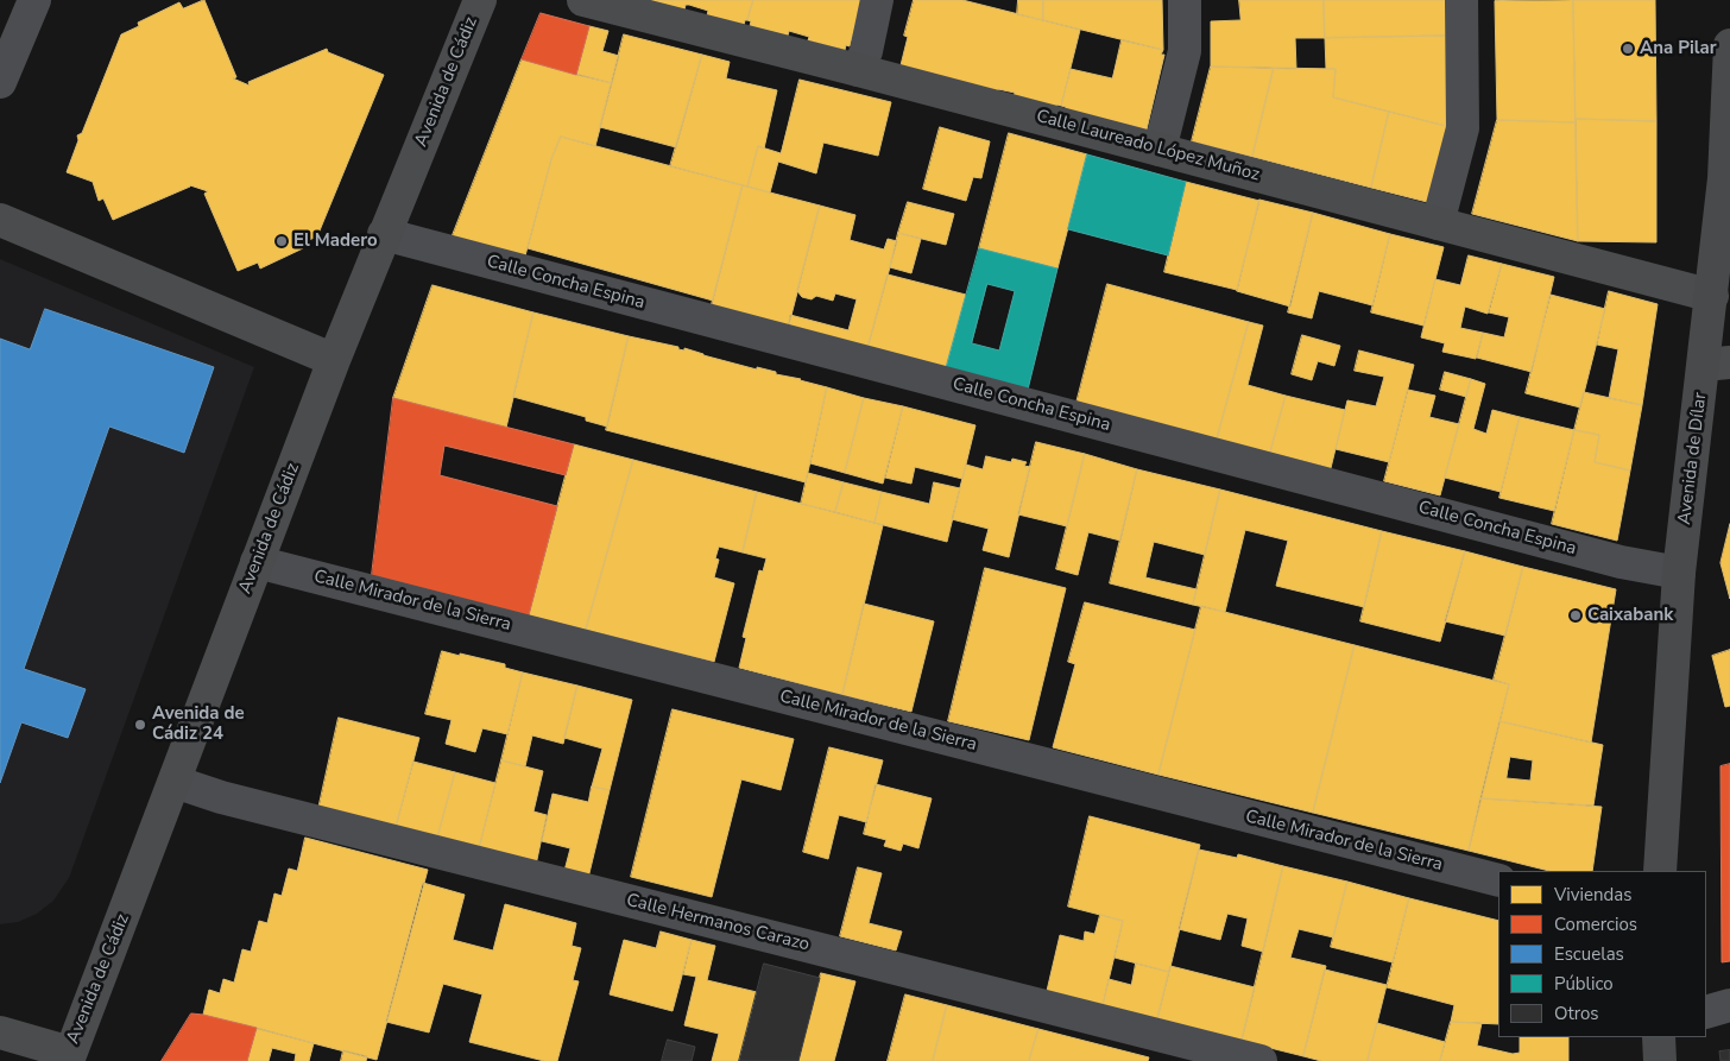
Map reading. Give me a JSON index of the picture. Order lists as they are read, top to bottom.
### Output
{
  "streets": {
    "main road": ["Avenida de Dílar"],
    "street": [
      "Avenida de Cádiz",
      "Calle Laureado López Muñoz",
      "Calle Concha Espina",
      "Calle Mirador de la Sierra",
      "Calle Hermanos Carazo"
    ]
  },
  "crossings": [
    ["Avenida de Cádiz", "Calle Concha Espina"],
    ["Avenida de Cádiz", "Calle Mirador de la Sierra"],
    ["Avenida de Cádiz", "Calle Hermanos Carazo"],
    ["Calle Laureado López Muñoz", "Avenida de Dílar"],
    ["Calle Concha Espina", "Avenida de Dílar"]
  ],
  "places": [
    "Ana Pilar",
    "El Madero",
    "Caixabank",
    "Avenida de Cádiz 24"
  ],
  "legend": [
    "Viviendas",
    "Comercios",
    "Escuelas",
    "Público",
    "Otros"
  ]
}
